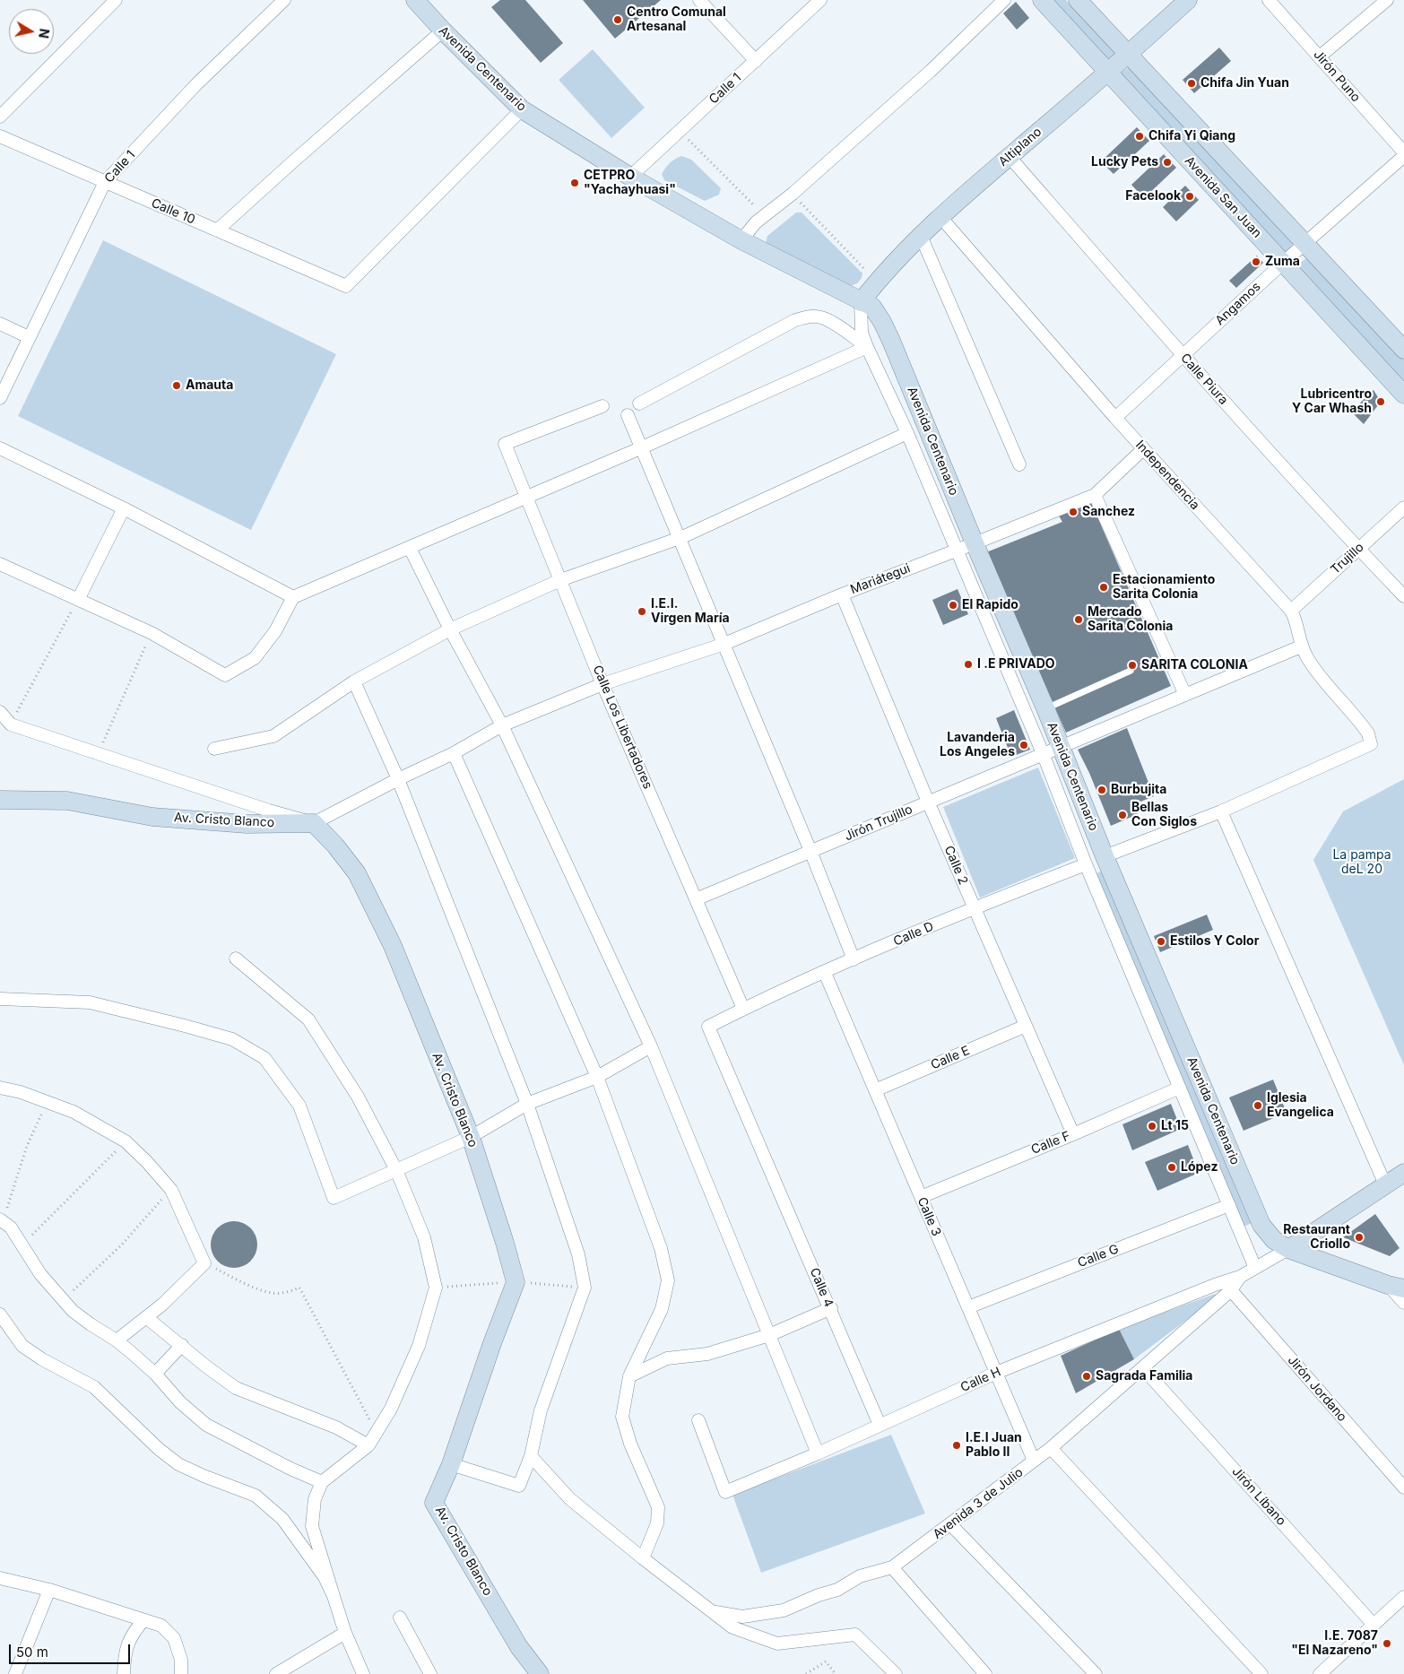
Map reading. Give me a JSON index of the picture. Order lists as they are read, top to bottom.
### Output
{
  "streets": {
    "street": [
      "Avenida Centenario",
      "Jirón Puno",
      "Calle 1",
      "Altiplano",
      "Avenida San Juan",
      "Calle 10",
      "Angamos",
      "Calle Piura",
      "Independencia",
      "Trujillo",
      "Mariátegui",
      "Calle Los Libertadores",
      "Av. Cristo Blanco",
      "Jirón Trujillo",
      "Calle 2",
      "Calle D",
      "Calle E",
      "Calle F",
      "Calle 3",
      "Calle G",
      "Calle 4",
      "Calle H",
      "Jirón Jordano",
      "Jirón Líbano",
      "Avenida 3 de Julio"
    ]
  },
  "crossings": [
    ["Avenida Centenario", "Calle 1"],
    ["Avenida Centenario", "Altiplano"],
    ["Avenida Centenario", "Calle 10"],
    ["Avenida Centenario", "Mariátegui"],
    ["Avenida Centenario", "Jirón Trujillo"],
    ["Avenida Centenario", "Calle D"],
    ["Avenida Centenario", "Calle F"],
    ["Avenida Centenario", "Calle G"],
    ["Avenida Centenario", "Avenida 3 de Julio"],
    ["Calle 1", "Calle 10"],
    ["Altiplano", "Avenida San Juan"],
    ["Altiplano", "Calle Piura"],
    ["Altiplano", "Independencia"],
    ["Avenida San Juan", "Angamos"],
    ["Angamos", "Calle Piura"],
    ["Angamos", "Independencia"],
    ["Calle Piura", "Trujillo"],
    ["Independencia", "Trujillo"],
    ["Independencia", "Mariátegui"],
    ["Independencia", "Jirón Trujillo"],
    ["Mariátegui", "Calle Los Libertadores"],
    ["Mariátegui", "Av. Cristo Blanco"],
    ["Mariátegui", "Calle 2"],
    ["Calle Los Libertadores", "Jirón Trujillo"],
    ["Calle Los Libertadores", "Calle D"],
    ["Calle Los Libertadores", "Calle 4"],
    ["Jirón Trujillo", "Calle 2"],
    ["Calle 2", "Calle D"],
    ["Calle 2", "Calle E"],
    ["Calle 2", "Calle F"],
    ["Calle D", "Calle 3"],
    ["Calle D", "Calle 4"],
    ["Calle E", "Calle 3"],
    ["Calle F", "Calle 3"],
    ["Calle 3", "Calle G"],
    ["Calle 3", "Calle H"],
    ["Calle 3", "Avenida 3 de Julio"],
    ["Calle 4", "Calle H"],
    ["Calle H", "Avenida 3 de Julio"],
    ["Jirón Jordano", "Avenida 3 de Julio"],
    ["Jirón Líbano", "Avenida 3 de Julio"]
  ],
  "parks": ["La pampa deL 20"],
  "places": [
    "Centro Comunal Artesanal",
    "Chifa Jin Yuan",
    "Chifa Yi Qiang",
    "Lucky Pets",
    "CETPRO \"Yachayhuasi\"",
    "Facelook",
    "Zuma",
    "Amauta",
    "Lubricentro Y Car Whash",
    "Sanchez",
    "Estacionamiento Sarita Colonia",
    "El Rapido",
    "I.E.I. Virgen María",
    "Mercado Sarita Colonia",
    "I .E PRIVADO",
    "SARITA COLONIA",
    "Lavanderia Los Angeles",
    "Burbujita",
    "Bellas Con Siglos",
    "Estilos Y Color",
    "Iglesia Evangelica",
    "Lt 15",
    "López",
    "Restaurant Criollo",
    "Sagrada Familia",
    "I.E.I Juan Pablo II",
    "I.E. 7087 \"El Nazareno\""
  ],
  "scale_bar": "50 m",
  "north": "right"
}
